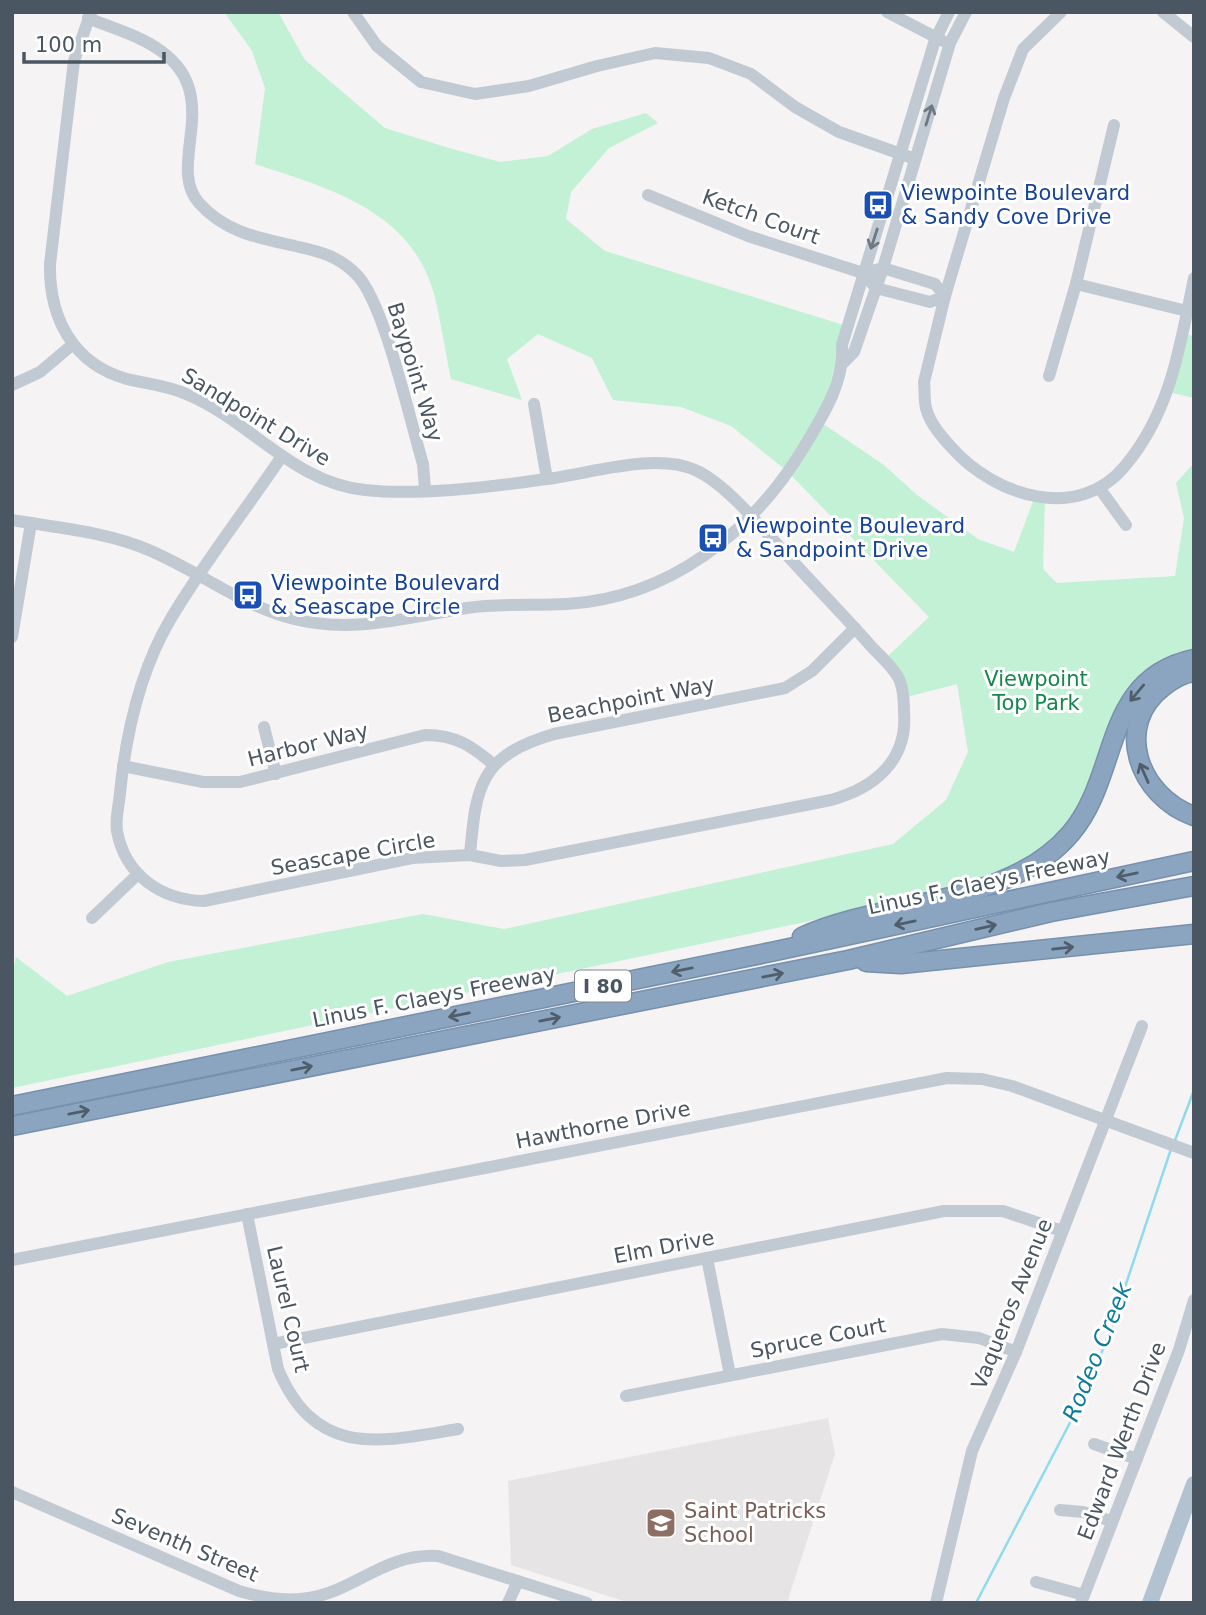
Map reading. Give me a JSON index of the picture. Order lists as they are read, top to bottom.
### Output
{
  "streets": {
    "highway": ["Linus F. Claeys Freeway", "I 80"],
    "street": [
      "Ketch Court",
      "Baypoint Way",
      "Sandpoint Drive",
      "Beachpoint Way",
      "Harbor Way",
      "Seascape Circle",
      "Hawthorne Drive",
      "Elm Drive",
      "Vaqueros Avenue",
      "Laurel Court",
      "Spruce Court",
      "Edward Werth Drive",
      "Seventh Street"
    ]
  },
  "crossings": [
    ["Baypoint Way", "Sandpoint Drive"],
    ["Sandpoint Drive", "Seascape Circle"],
    ["Beachpoint Way", "Harbor Way"],
    ["Beachpoint Way", "Seascape Circle"],
    ["Hawthorne Drive", "Vaqueros Avenue"],
    ["Hawthorne Drive", "Laurel Court"],
    ["Elm Drive", "Vaqueros Avenue"],
    ["Elm Drive", "Laurel Court"],
    ["Vaqueros Avenue", "Spruce Court"]
  ],
  "water": ["Rodeo Creek"],
  "parks": ["Viewpoint Top Park"],
  "places": {
    "bus stop": ["Viewpointe Boulevard & Sandy Cove Drive", "Viewpointe Boulevard & Sandpoint Drive", "Viewpointe Boulevard & Seascape Circle"],
    "school or university": ["Saint Patricks School"]
  },
  "scale_bar": "100 m"
}
